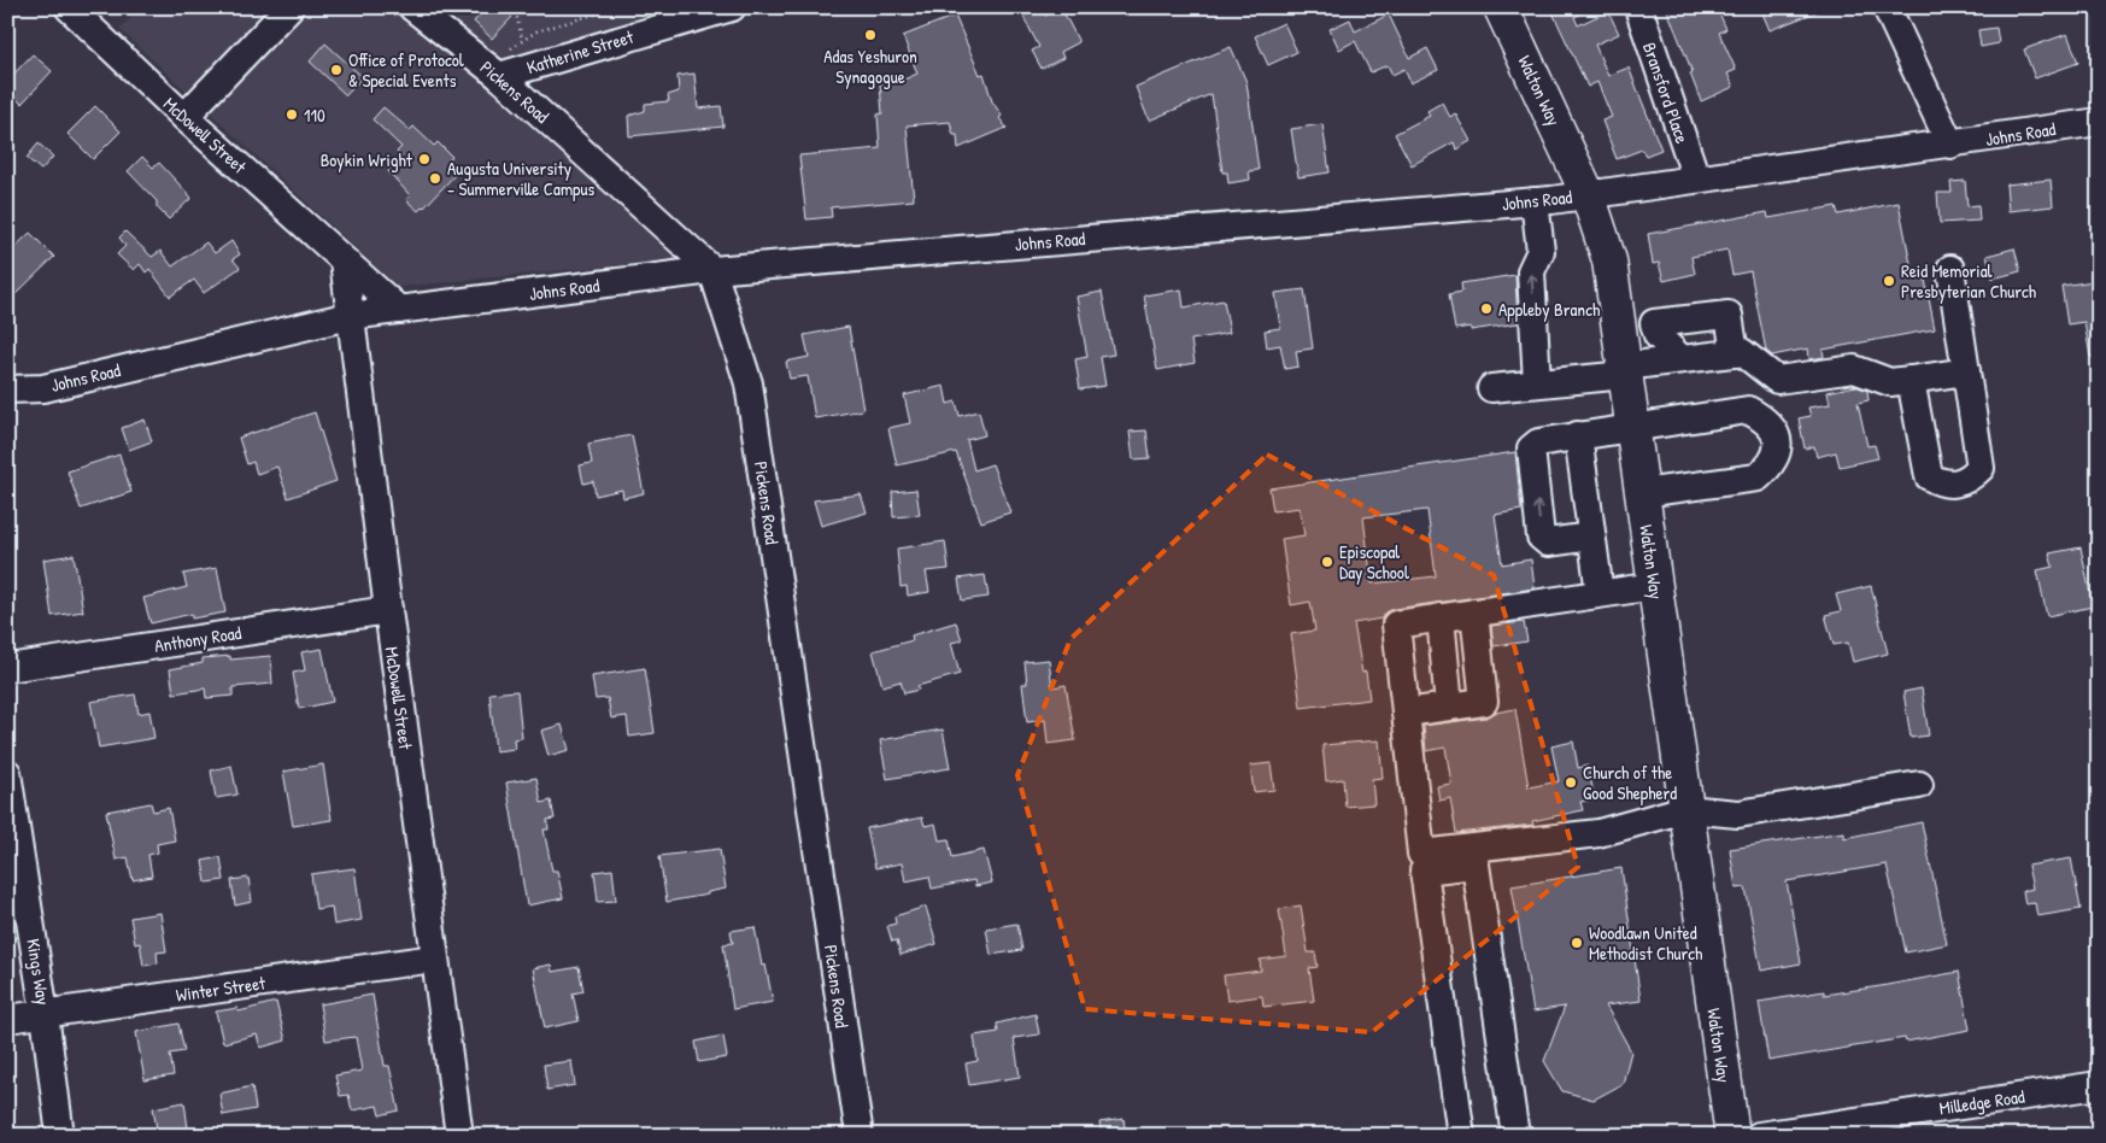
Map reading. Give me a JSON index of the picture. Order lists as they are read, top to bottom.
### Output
{
  "streets": {
    "main road": ["Walton Way"],
    "street": [
      "Katherine Street",
      "Pickens Road",
      "Bransford Place",
      "Johns Road",
      "McDowell Street",
      "Anthony Road",
      "Kings Way",
      "Winter Street",
      "Milledge Road"
    ]
  },
  "crossings": [
    ["Katherine Street", "Pickens Road"],
    ["Walton Way", "Johns Road"],
    ["Pickens Road", "Johns Road"],
    ["Bransford Place", "Johns Road"],
    ["Johns Road", "McDowell Street"],
    ["McDowell Street", "Anthony Road"],
    ["McDowell Street", "Winter Street"],
    ["Kings Way", "Winter Street"]
  ],
  "places": [
    "Adas Yeshuron Synagogue",
    "Office of Protocol & Special Events",
    "110",
    "Boykin Wright",
    "Augusta University - Summerville Campus",
    "Reid Memorial Presbyterian Church",
    "Appleby Branch",
    "Episcopal Day School",
    "Church of the Good Shepherd",
    "Woodlawn United Methodist Church"
  ]
}
